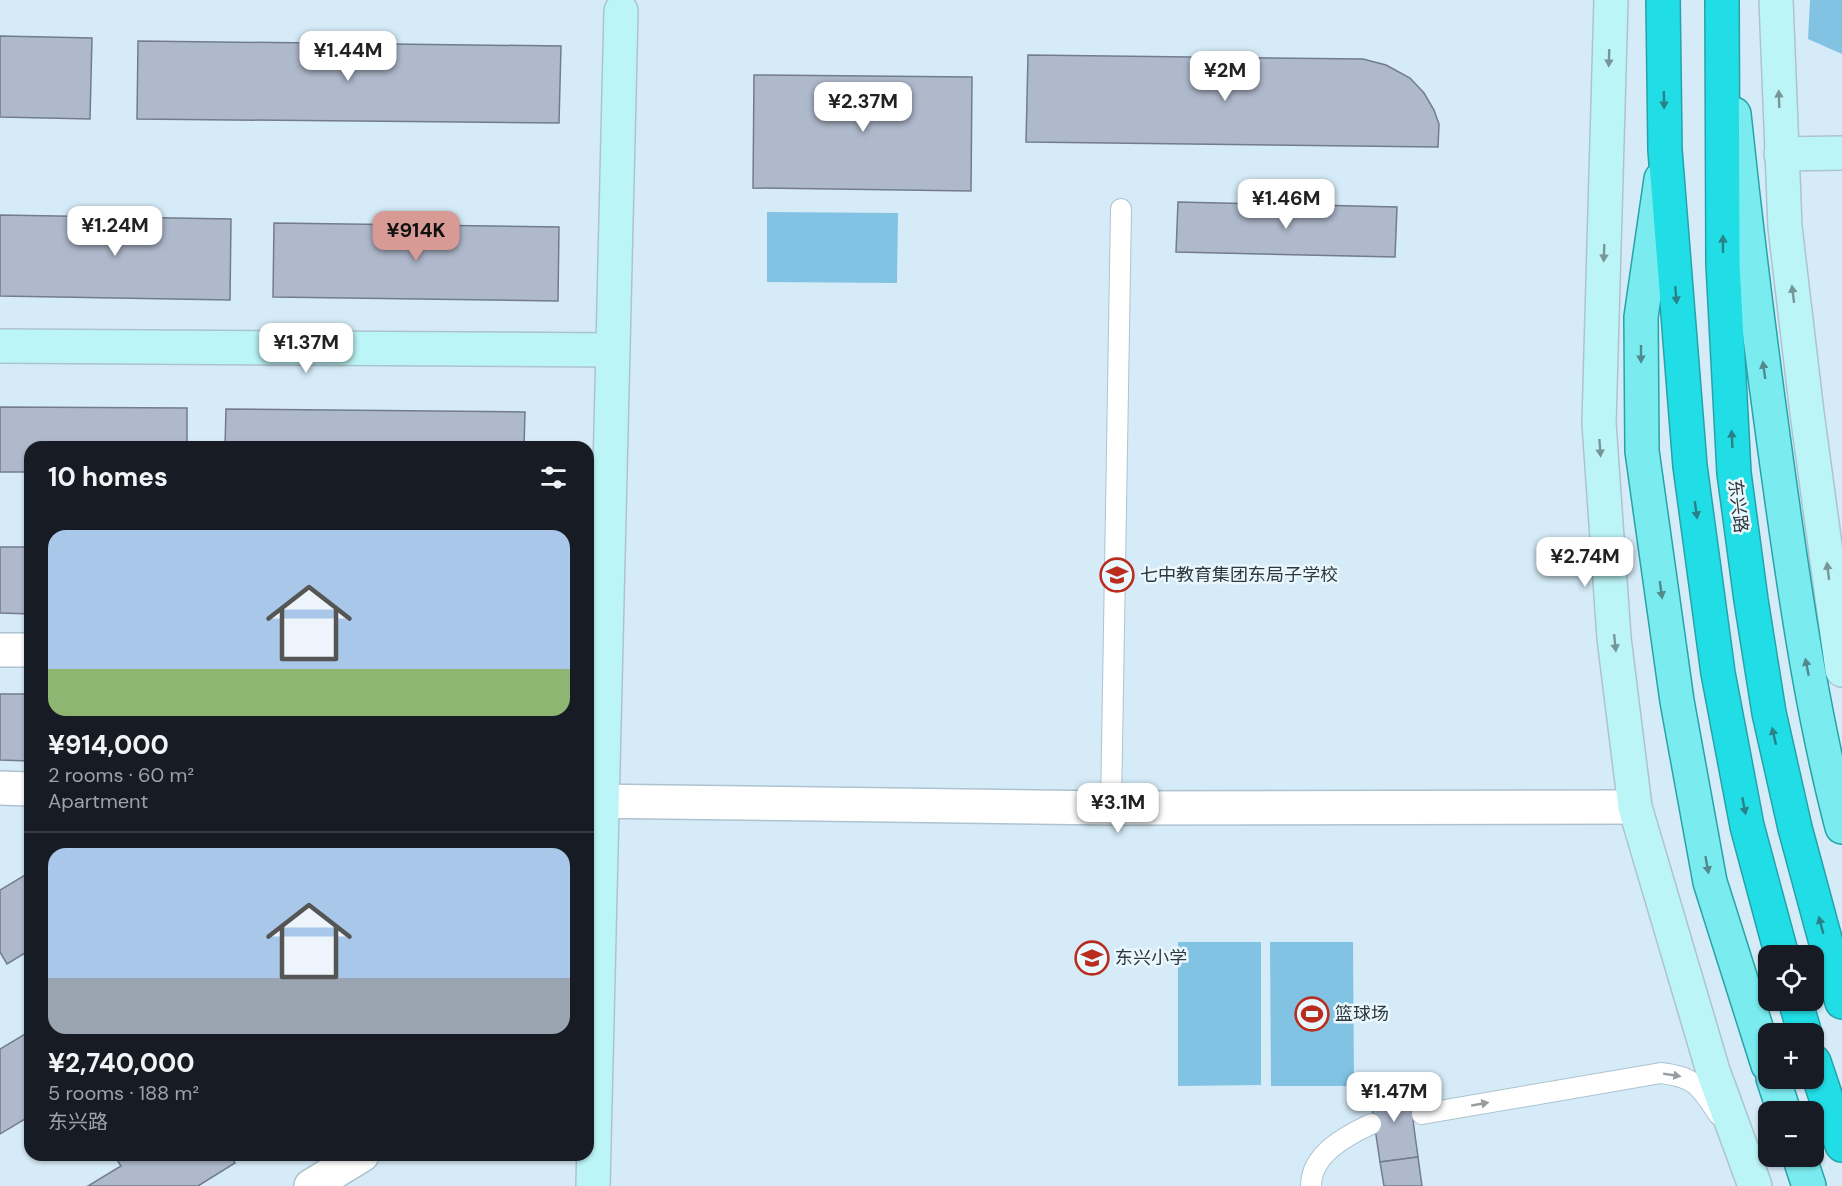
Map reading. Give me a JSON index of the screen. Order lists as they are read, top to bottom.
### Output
{
  "streets": {
    "highway": ["东兴路"]
  },
  "places": {
    "school or university": ["七中教育集团东局子学校", "东兴小学"],
    "sports": ["篮球场"]
  },
  "page": {
    "price": [
      "¥1.44M",
      "¥2M",
      "¥2.37M",
      "¥1.46M",
      "¥1.24M",
      "¥914K",
      "¥1.37M",
      "¥2.74M",
      "¥3.1M",
      "¥1.47M"
    ],
    "heading": "10 homes",
    "list": [
      {
        "name": "¥914,000",
        "note": "2 rooms · 60 m² · Apartment"
      },
      {
        "name": "¥2,740,000",
        "note": "5 rooms · 188 m² · 东兴路"
      }
    ],
    "map_buttons": ["+", "−"]
  }
}
